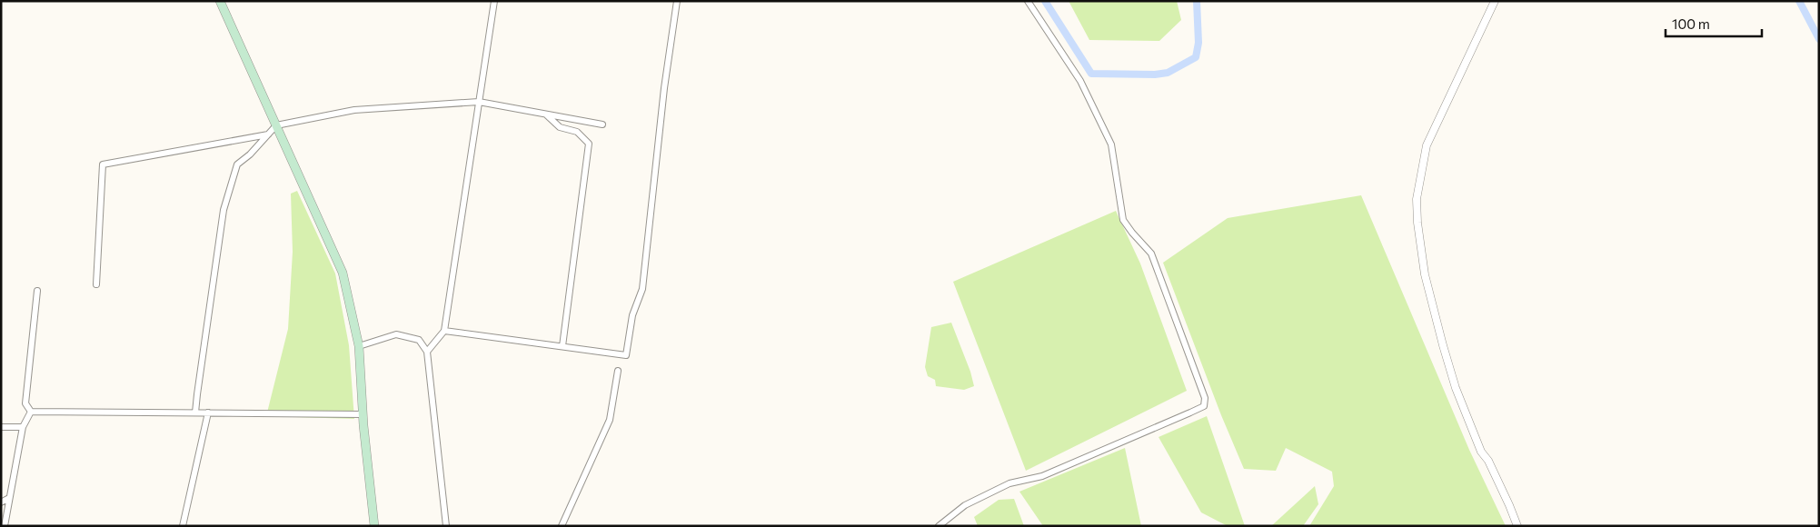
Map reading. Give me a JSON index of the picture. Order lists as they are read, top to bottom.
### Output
{
  "scale_bar": "100 m"
}
